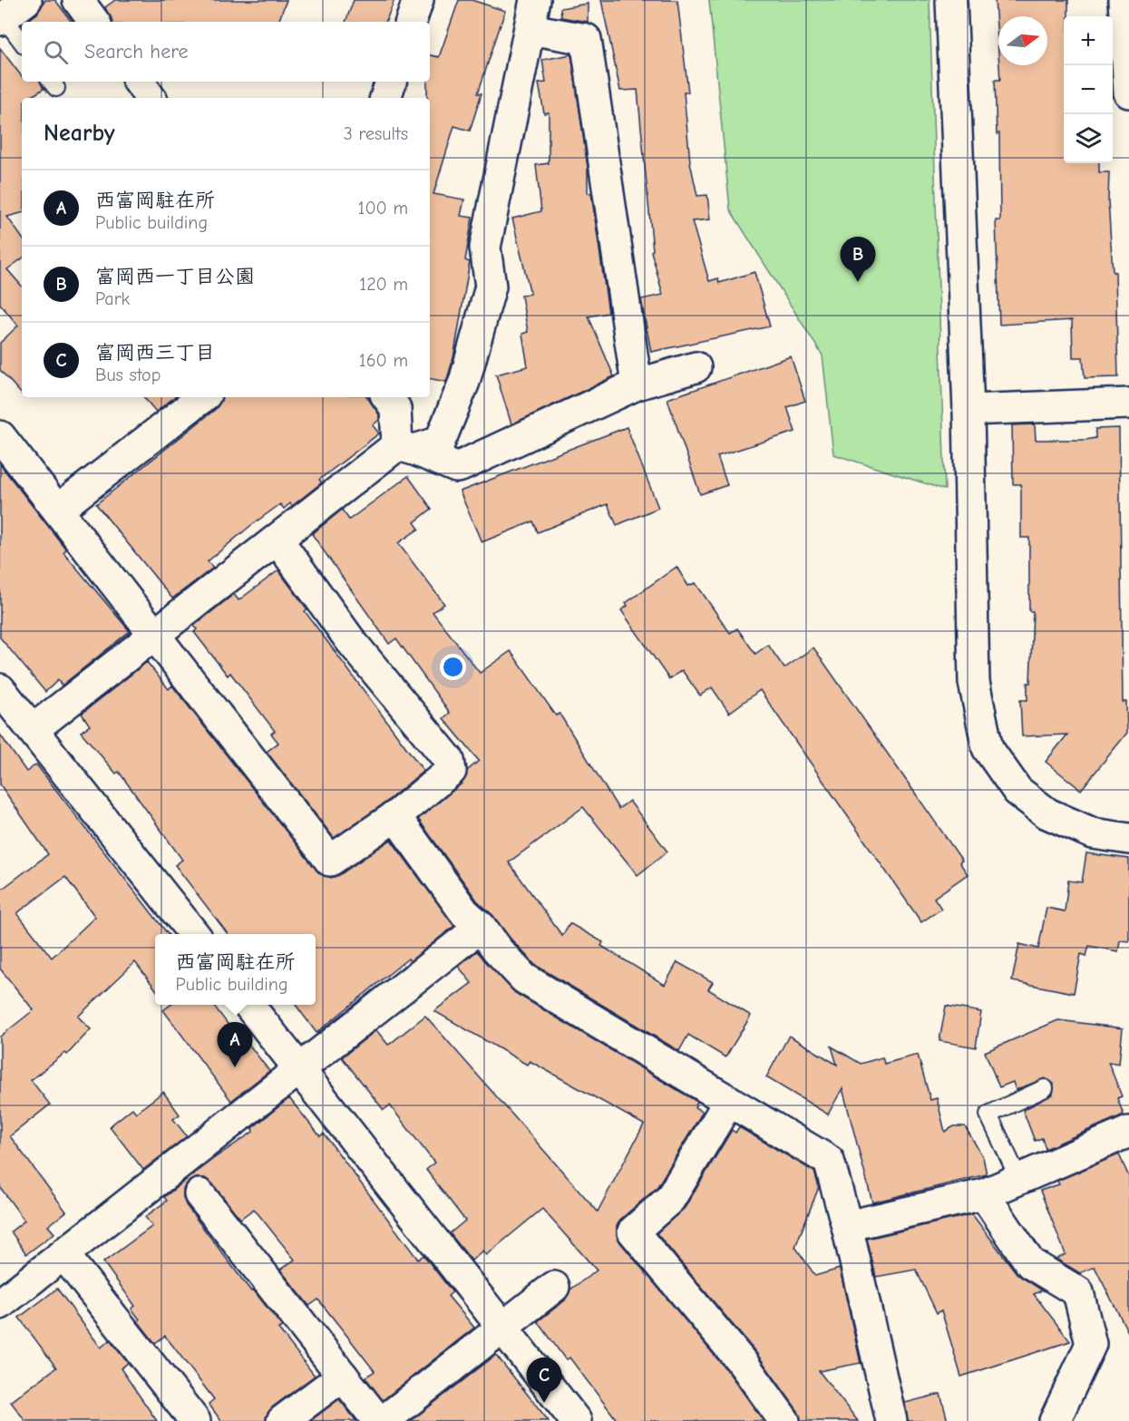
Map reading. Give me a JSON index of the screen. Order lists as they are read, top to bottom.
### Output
{
  "north": "right",
  "page": {
    "map_buttons": ["+", "−"],
    "search": "Search here",
    "heading": ["Nearby", "3 results"],
    "list": [
      {
        "mark": "A",
        "name": "西富岡駐在所",
        "note": "Public building",
        "value": "100 m"
      },
      {
        "mark": "B",
        "name": "富岡西一丁目公園",
        "note": "Park",
        "value": "120 m"
      },
      {
        "mark": "C",
        "name": "富岡西三丁目",
        "note": "Bus stop",
        "value": "160 m"
      }
    ],
    "pins": ["B", "A", "C"],
    "popup": ["西富岡駐在所", "Public building"]
  }
}
